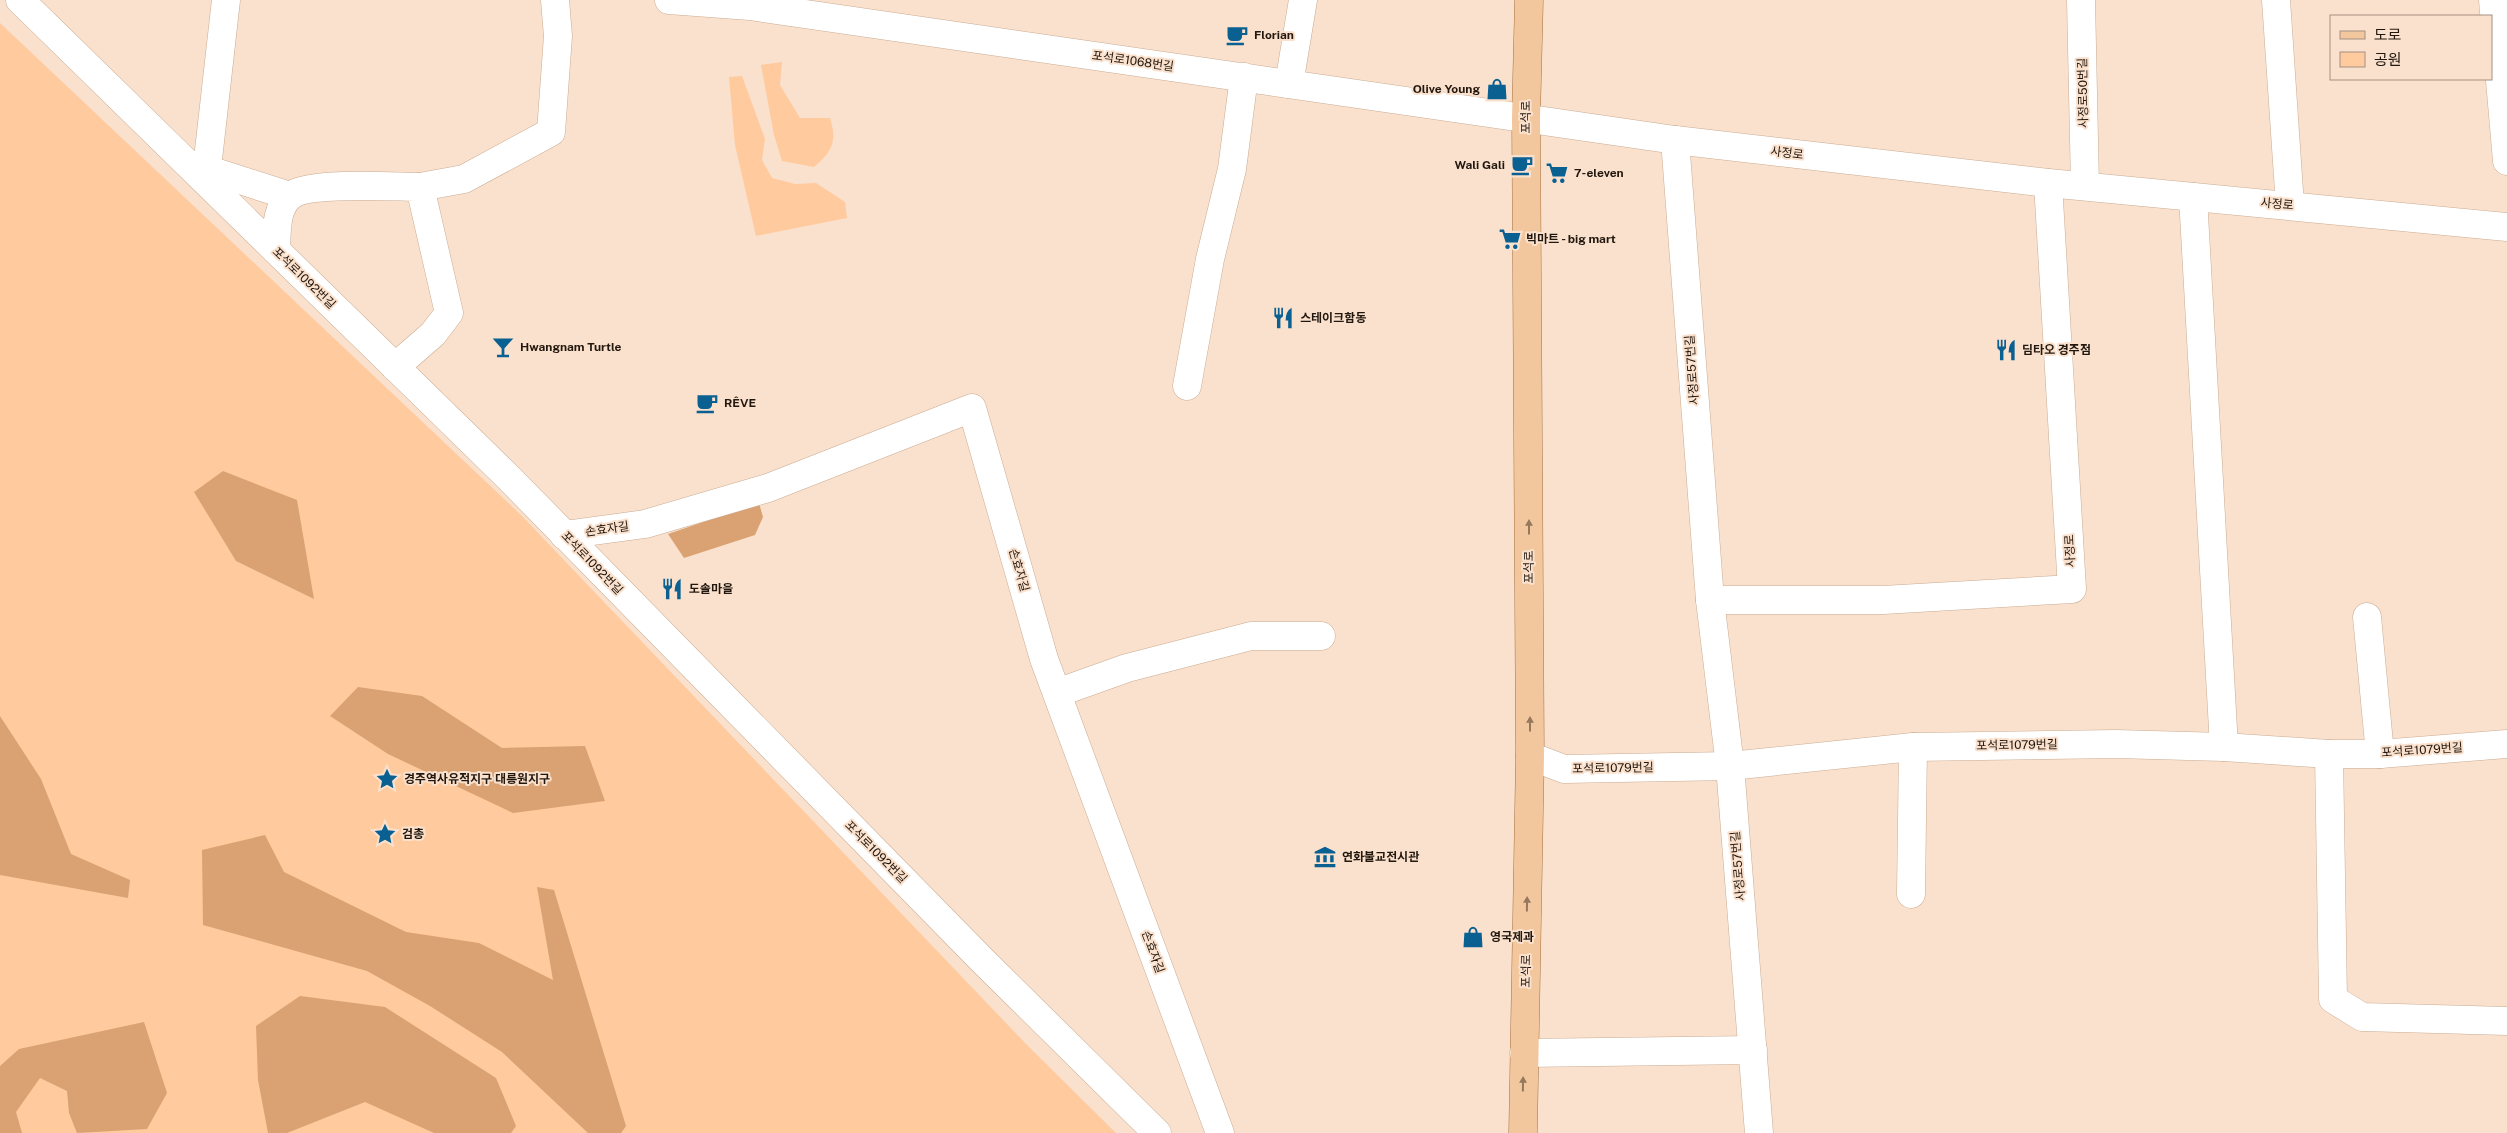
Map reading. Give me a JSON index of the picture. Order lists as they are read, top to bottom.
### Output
{
  "streets": {
    "main road": ["포석로"],
    "street": [
      "포석로1068번길",
      "사정로50번길",
      "사정로",
      "포석로1092번길",
      "사정로57번길",
      "손효자길",
      "포석로1079번길"
    ]
  },
  "crossings": [
    ["포석로1068번길", "포석로"],
    ["포석로1068번길", "사정로"],
    ["사정로50번길", "사정로"],
    ["포석로", "사정로"],
    ["포석로", "포석로1079번길"],
    ["사정로", "사정로57번길"],
    ["포석로1092번길", "손효자길"],
    ["사정로57번길", "포석로1079번길"]
  ],
  "one_way": ["포석로"],
  "places": {
    "cafe": ["Florian", "Wali Gali", "RÊVE"],
    "shop": ["Olive Young", "영국제과"],
    "supermarket": ["7-eleven", "빅마트 - big mart"],
    "restaurant": ["스테이크함동", "딤타오 경주점", "도솔마을"],
    "bar": ["Hwangnam Turtle"],
    "place": ["경주역사유적지구 대릉원지구", "검총"],
    "museum": ["연화불교전시관"]
  },
  "legend": ["도로", "공원"]
}
